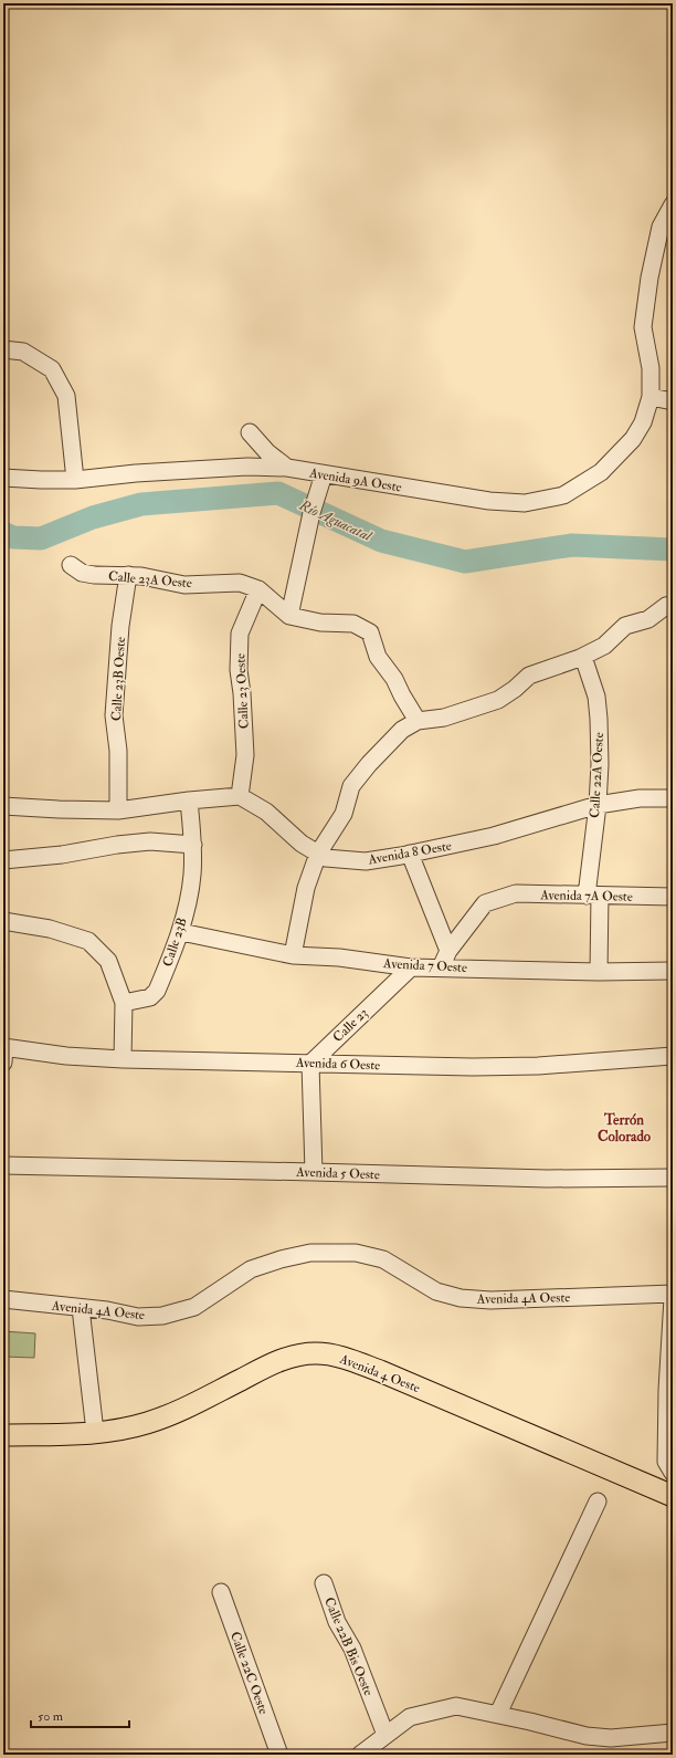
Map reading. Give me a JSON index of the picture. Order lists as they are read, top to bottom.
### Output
{
  "streets": {
    "main road": ["Avenida 4 Oeste"],
    "street": [
      "Avenida 9A Oeste",
      "Calle 23A Oeste",
      "Calle 23B Oeste",
      "Calle 23 Oeste",
      "Calle 22A Oeste",
      "Avenida 8 Oeste",
      "Avenida 7A Oeste",
      "Calle 23B",
      "Avenida 7 Oeste",
      "Calle 23",
      "Avenida 6 Oeste",
      "Avenida 5 Oeste",
      "Avenida 4A Oeste",
      "Calle 22B Bis Oeste",
      "Calle 22C Oeste"
    ]
  },
  "crossings": [
    ["Calle 23A Oeste", "Calle 23B Oeste"],
    ["Calle 23A Oeste", "Calle 23 Oeste"],
    ["Calle 23 Oeste", "Avenida 8 Oeste"],
    ["Calle 22A Oeste", "Avenida 8 Oeste"],
    ["Calle 22A Oeste", "Avenida 7A Oeste"],
    ["Calle 22A Oeste", "Avenida 7 Oeste"],
    ["Avenida 7A Oeste", "Avenida 7 Oeste"],
    ["Calle 23B", "Avenida 7 Oeste"],
    ["Avenida 7 Oeste", "Calle 23"],
    ["Calle 23", "Avenida 6 Oeste"]
  ],
  "districts": ["Terrón Colorado"],
  "water": ["Río Aguacatal"],
  "scale_bar": "50 m"
}
